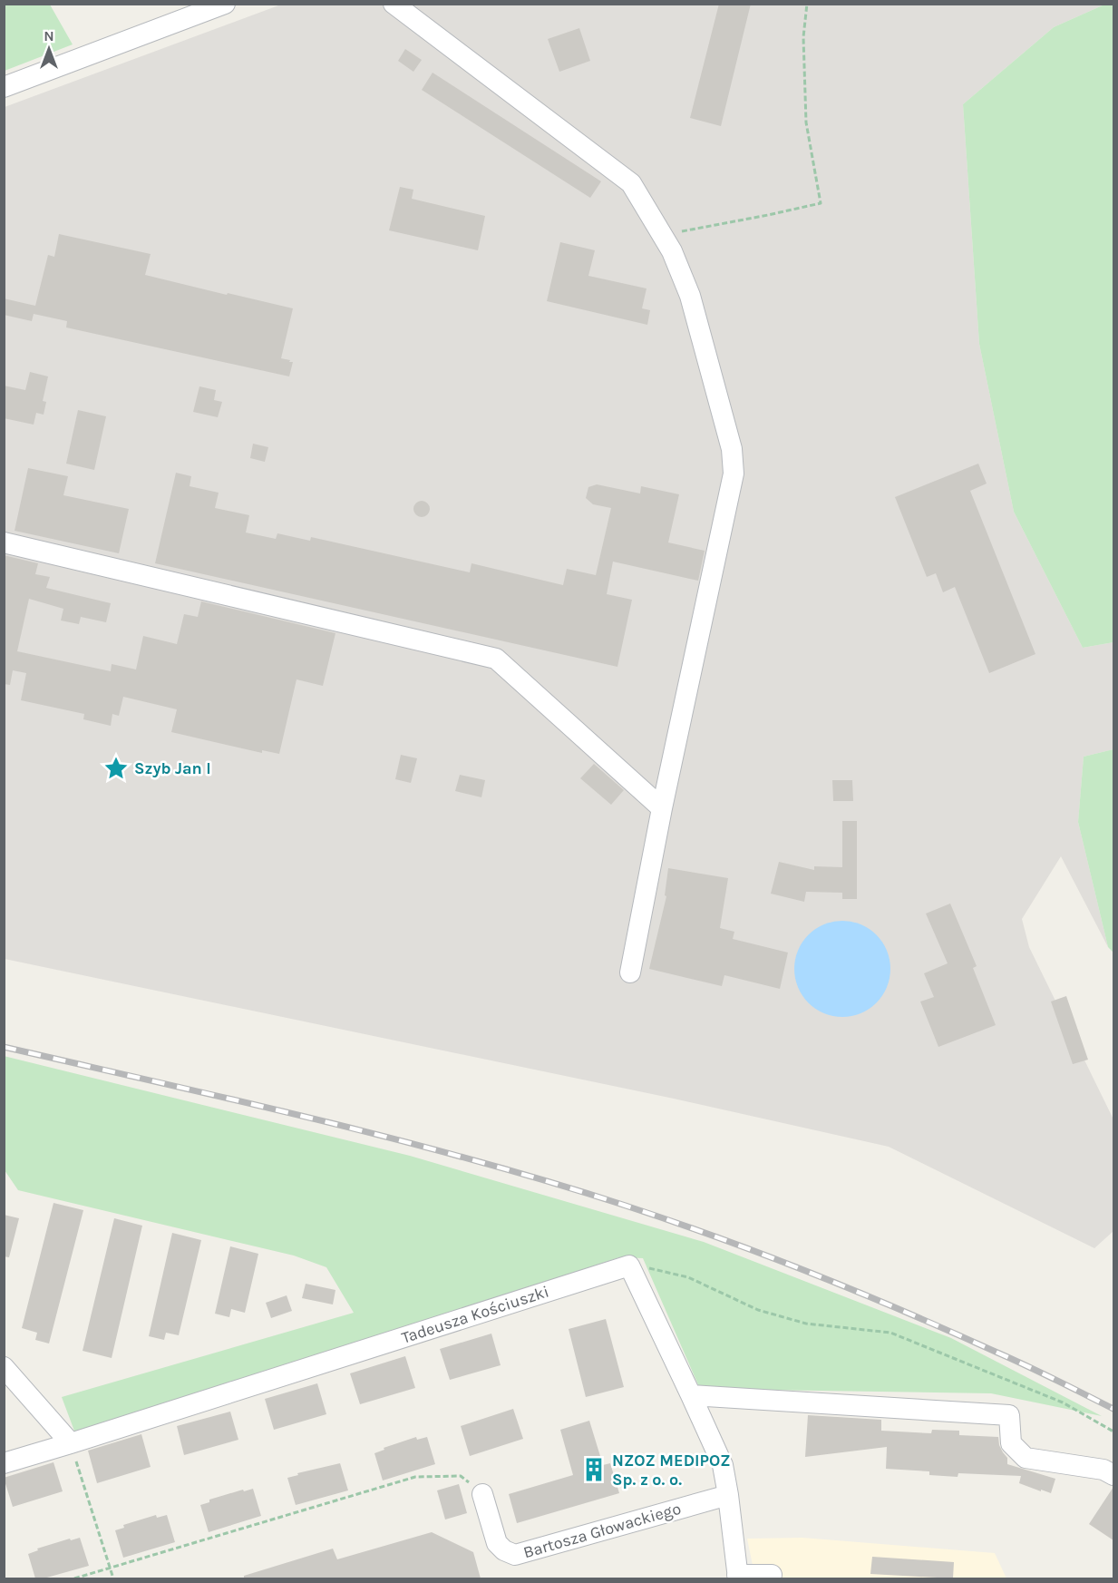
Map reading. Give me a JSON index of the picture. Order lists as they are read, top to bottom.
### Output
{
  "streets": {
    "street": ["Tadeusza Kościuszki", "Bartosza Głowackiego"]
  },
  "places": {
    "place": ["Szyb Jan I"],
    "building": ["NZOZ MEDIPOZ Sp. z o. o."]
  },
  "north": "top"
}
